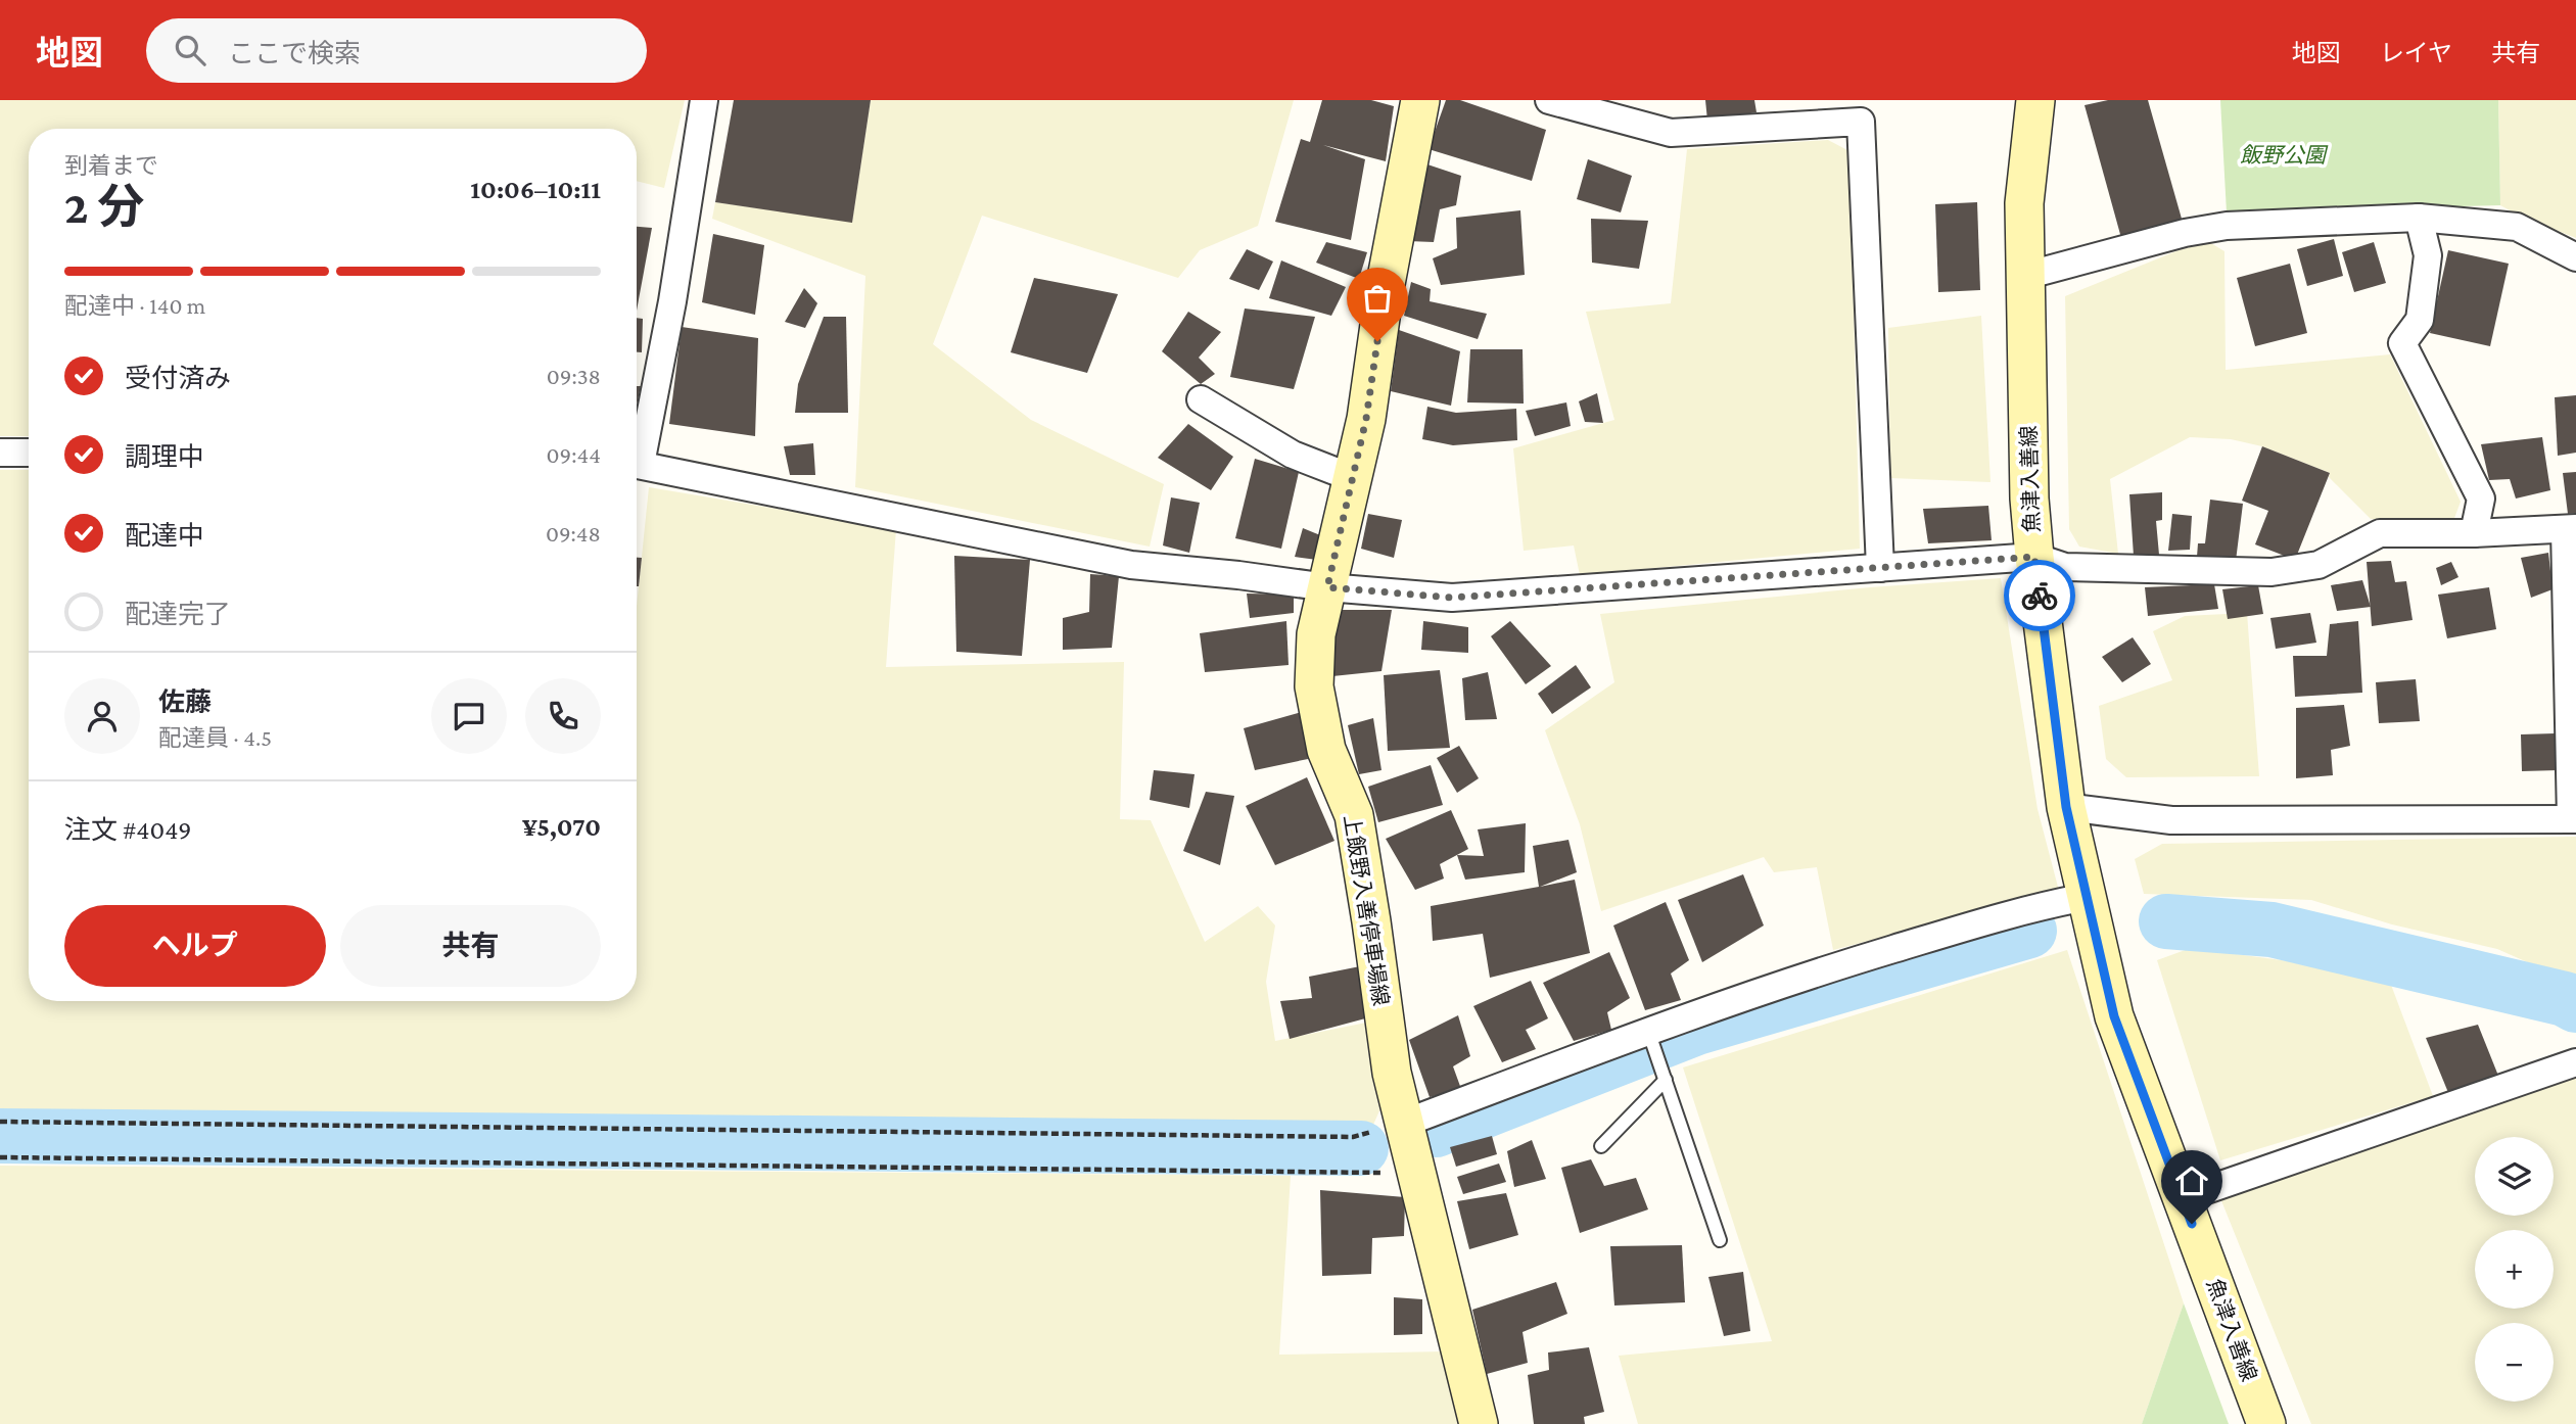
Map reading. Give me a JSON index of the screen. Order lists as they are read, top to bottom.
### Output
{
  "streets": {
    "main road": ["魚津入善線", "上飯野入善停車場線"]
  },
  "parks": ["飯野公園"],
  "page": {
    "header": "地図",
    "search": "ここで検索",
    "nav": ["地図", "レイヤ", "共有"],
    "heading": ["2 分", "到着まで", "10:06–10:11"],
    "panel": [
      "佐藤",
      "配達員 · 4.5",
      "注文 #4049",
      "¥5,070"
    ],
    "bar": "配達中 · 140 m",
    "list": [
      ["受付済み", "09:38"],
      ["調理中", "09:44"],
      ["配達中", "09:48"],
      "配達完了"
    ],
    "buttons": ["ヘルプ", "共有"],
    "map_buttons": ["+", "−"]
  }
}
